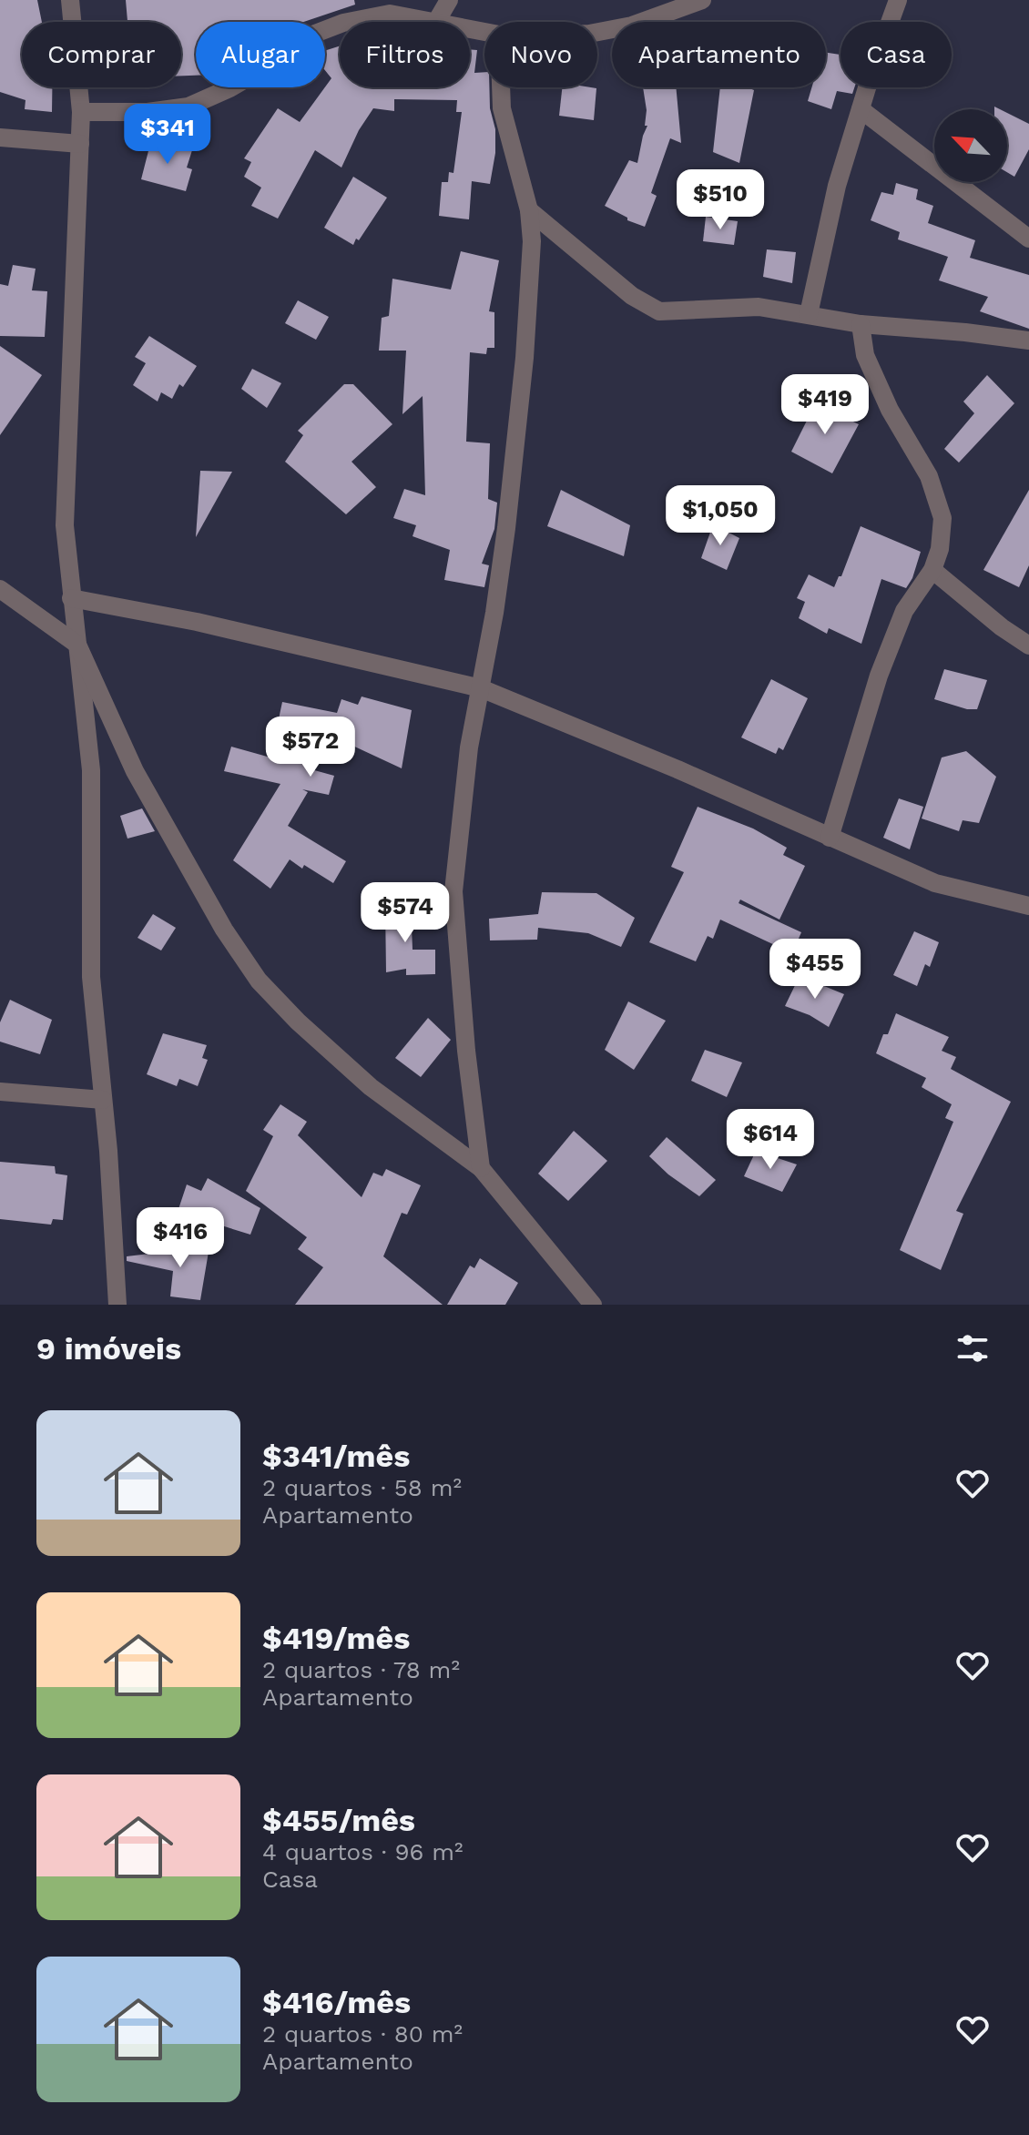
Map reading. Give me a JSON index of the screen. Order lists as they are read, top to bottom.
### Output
{
  "north": "top left",
  "page": {
    "chip": [
      "Comprar",
      "Alugar",
      "Filtros",
      "Novo",
      "Apartamento",
      "Casa"
    ],
    "price": [
      "$341",
      "$510",
      "$419",
      "$1,050",
      "$572",
      "$574",
      "$455",
      "$614",
      "$416"
    ],
    "heading": "9 imóveis",
    "list": [
      {
        "name": "$341/mês",
        "note": "2 quartos · 58 m² · Apartamento"
      },
      {
        "name": "$419/mês",
        "note": "2 quartos · 78 m² · Apartamento"
      },
      {
        "name": "$455/mês",
        "note": "4 quartos · 96 m² · Casa"
      },
      {
        "name": "$416/mês",
        "note": "2 quartos · 80 m² · Apartamento"
      }
    ]
  }
}
